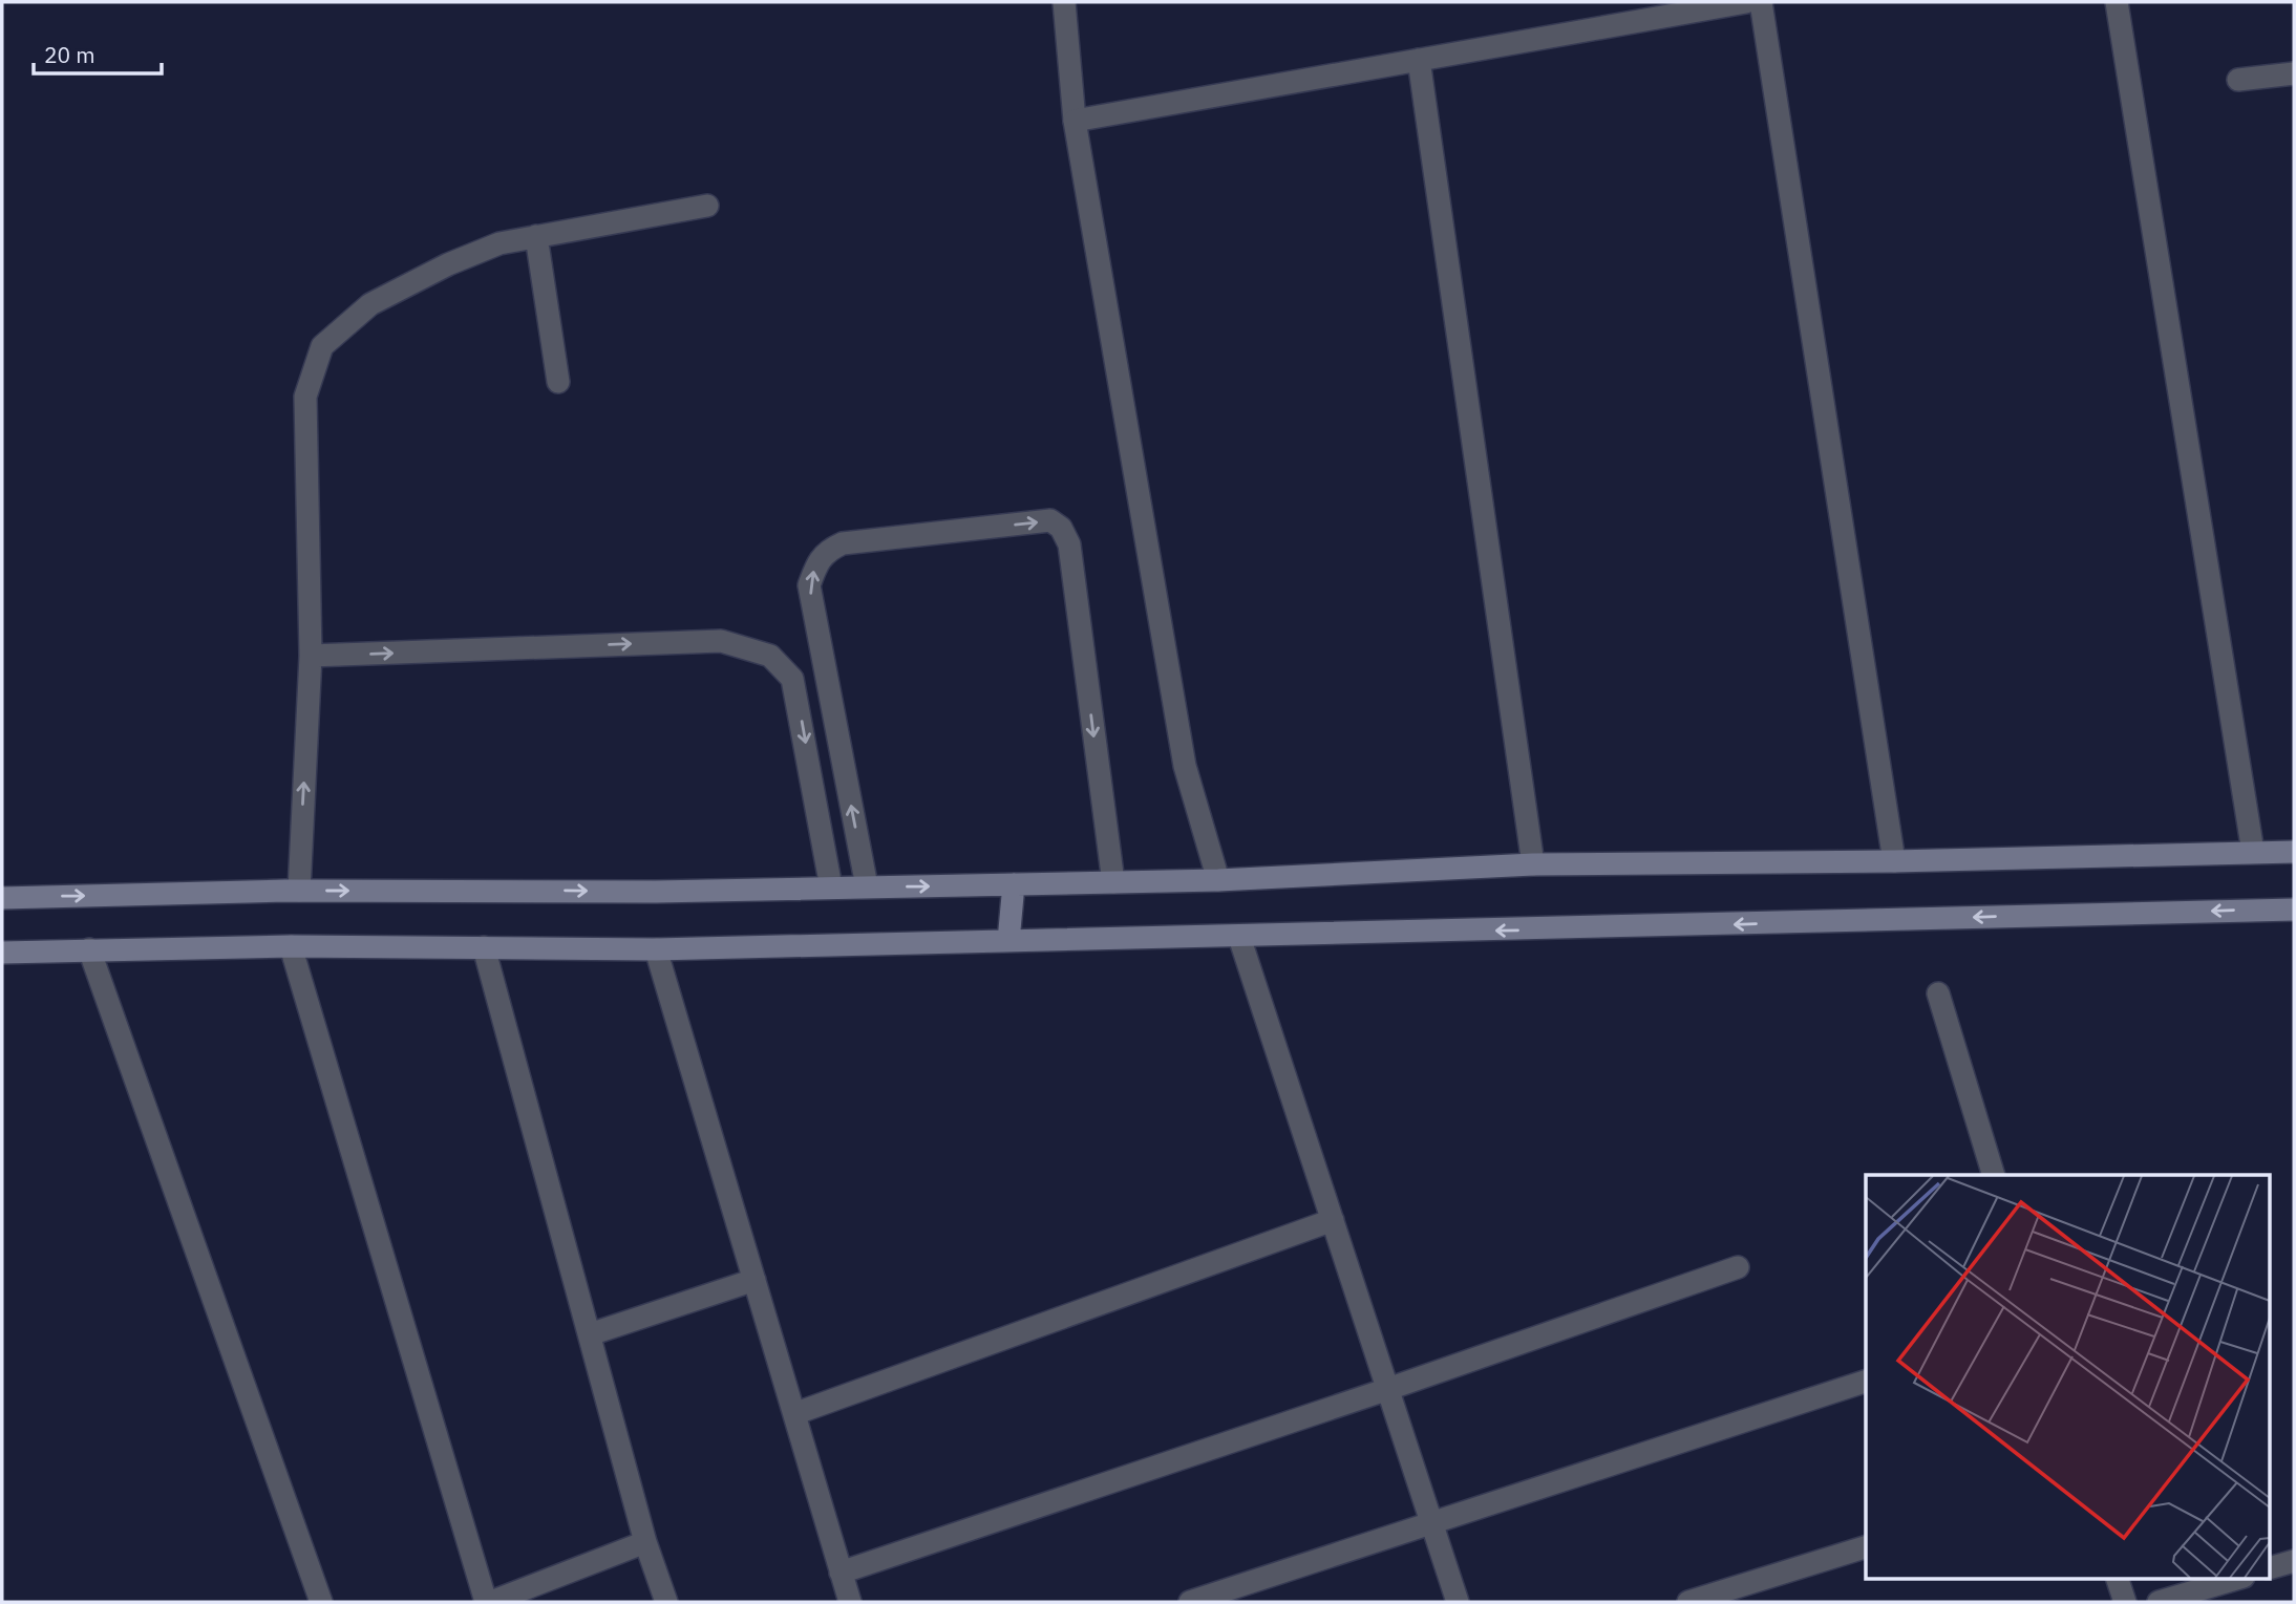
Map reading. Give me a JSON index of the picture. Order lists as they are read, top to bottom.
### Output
{
  "scale_bar": "20 m"
}
